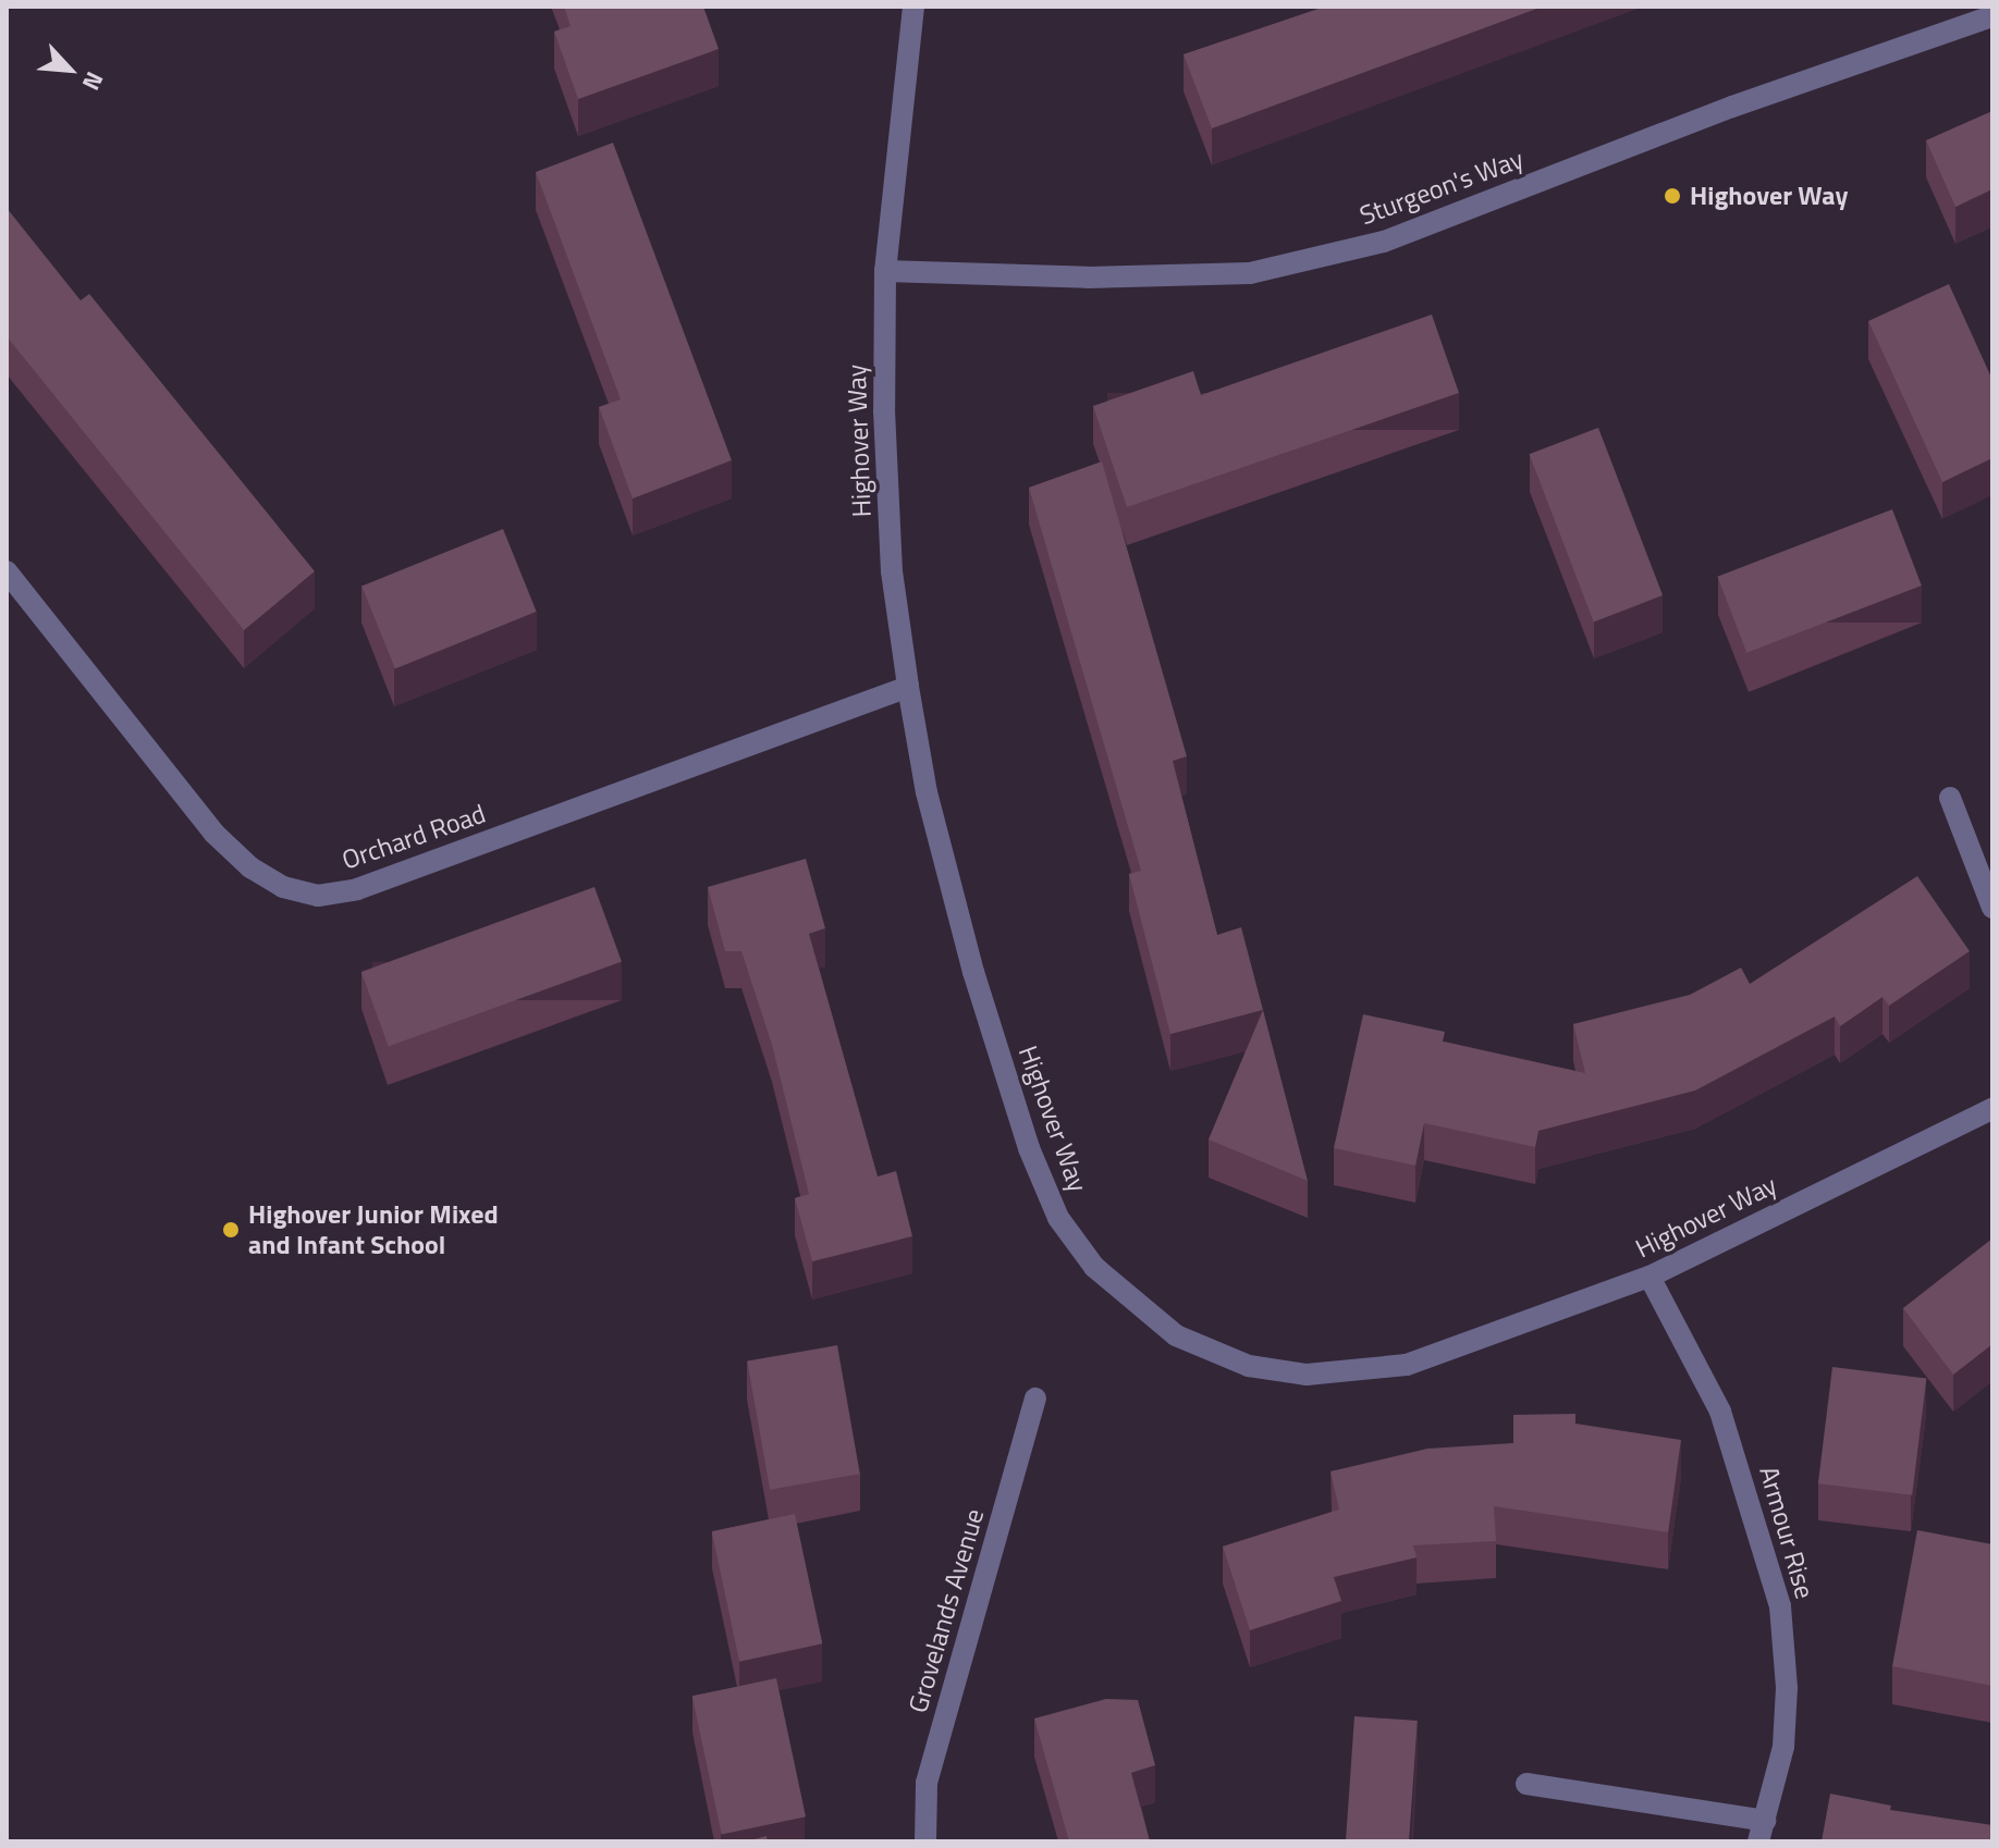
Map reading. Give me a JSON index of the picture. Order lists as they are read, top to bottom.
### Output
{
  "streets": {
    "street": [
      "Sturgeon's Way",
      "Highover Way",
      "Orchard Road",
      "Armour Rise",
      "Grovelands Avenue"
    ]
  },
  "crossings": [
    ["Sturgeon's Way", "Highover Way"],
    ["Highover Way", "Orchard Road"],
    ["Highover Way", "Armour Rise"]
  ],
  "places": ["Highover Way", "Highover Junior Mixed and Infant School"],
  "north": "bottom right"
}
